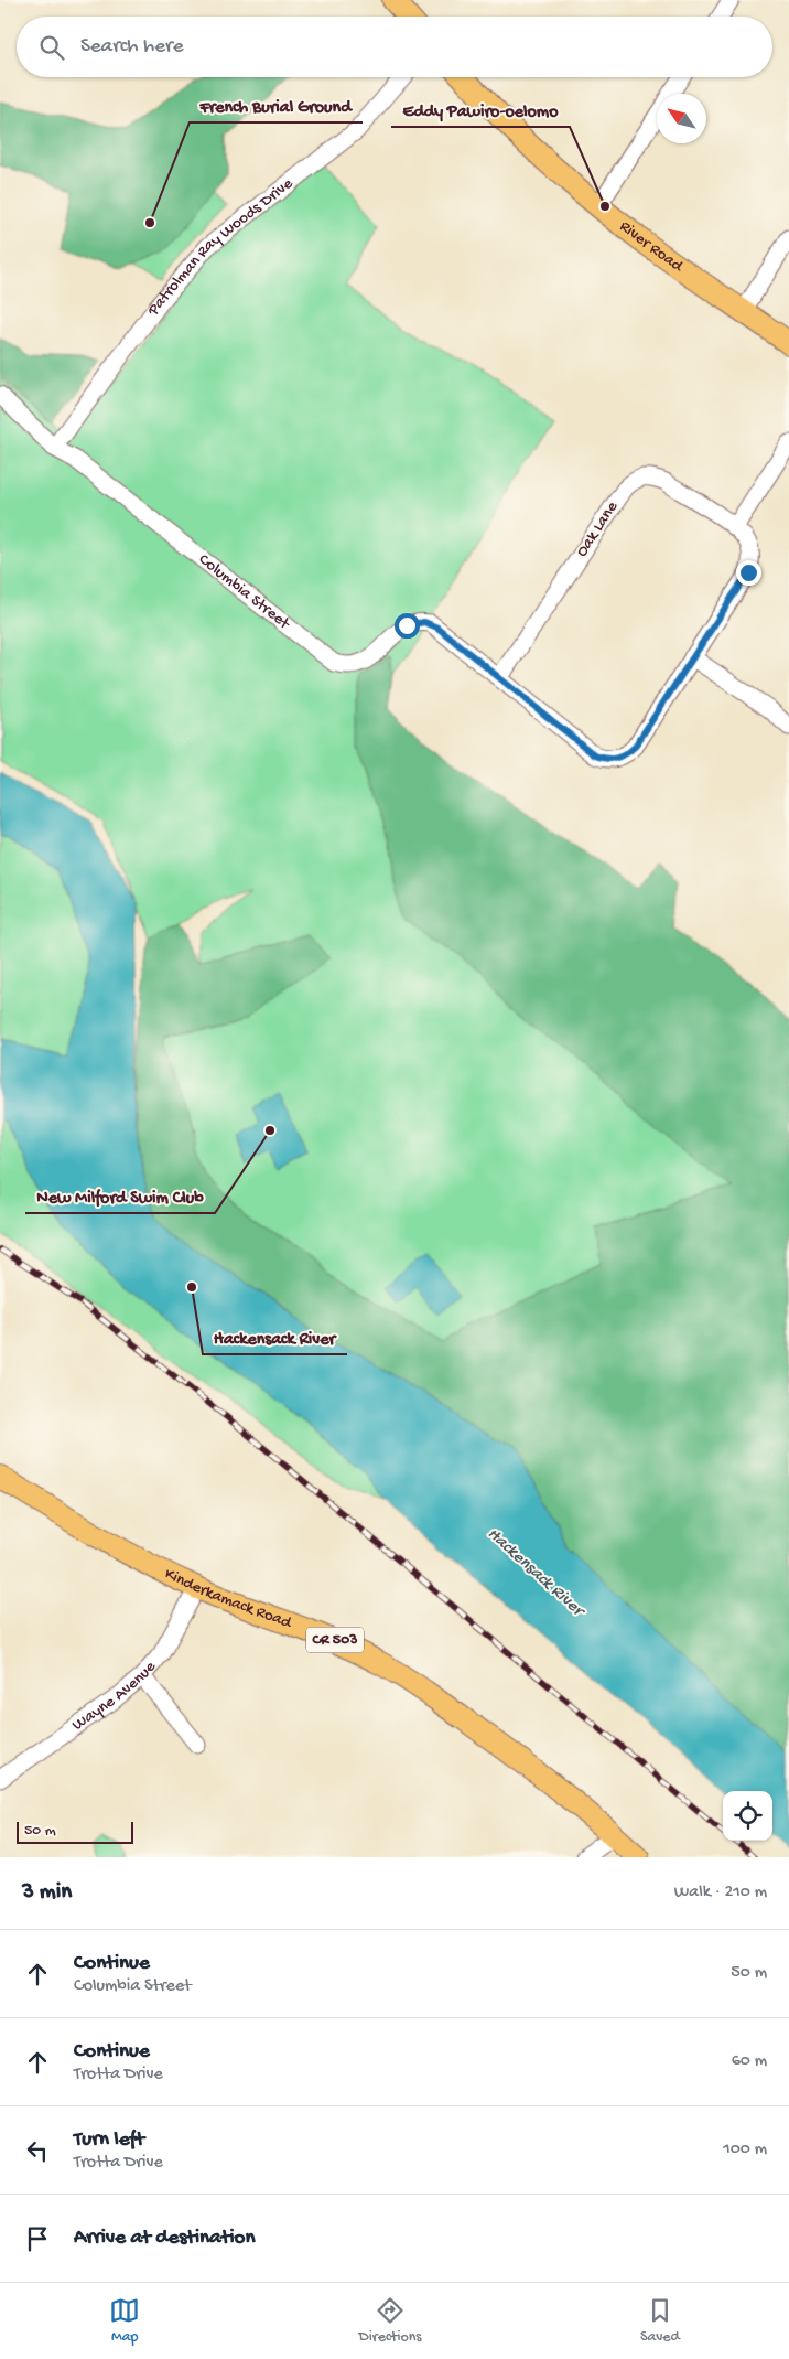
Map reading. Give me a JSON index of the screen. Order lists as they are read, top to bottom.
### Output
{
  "streets": {
    "main road": ["River Road", "Kinderkamack Road", "CR 503"],
    "street": [
      "Patrolman Ray Woods Drive",
      "Oak Lane",
      "Columbia Street",
      "Wayne Avenue"
    ]
  },
  "crossings": [
    ["Patrolman Ray Woods Drive", "Columbia Street"],
    ["Oak Lane", "Columbia Street"],
    ["Kinderkamack Road", "Wayne Avenue"]
  ],
  "water": ["Hackensack River"],
  "places": [
    "Eddy Pawiro-oelomo",
    "French Burial Ground",
    "New Milford Swim Club",
    "Hackensack River"
  ],
  "scale_bar": "50 m",
  "north": "top left",
  "page": {
    "search": "Search here",
    "scale": "50 m",
    "heading": ["3 min", "Walk · 210 m"],
    "list": [
      ["Continue", "Columbia Street", "50 m"],
      ["Continue", "Trotta Drive", "60 m"],
      ["Turn left", "Trotta Drive", "100 m"],
      "Arrive at destination"
    ],
    "nav": ["Map", "Directions", "Saved"]
  }
}
